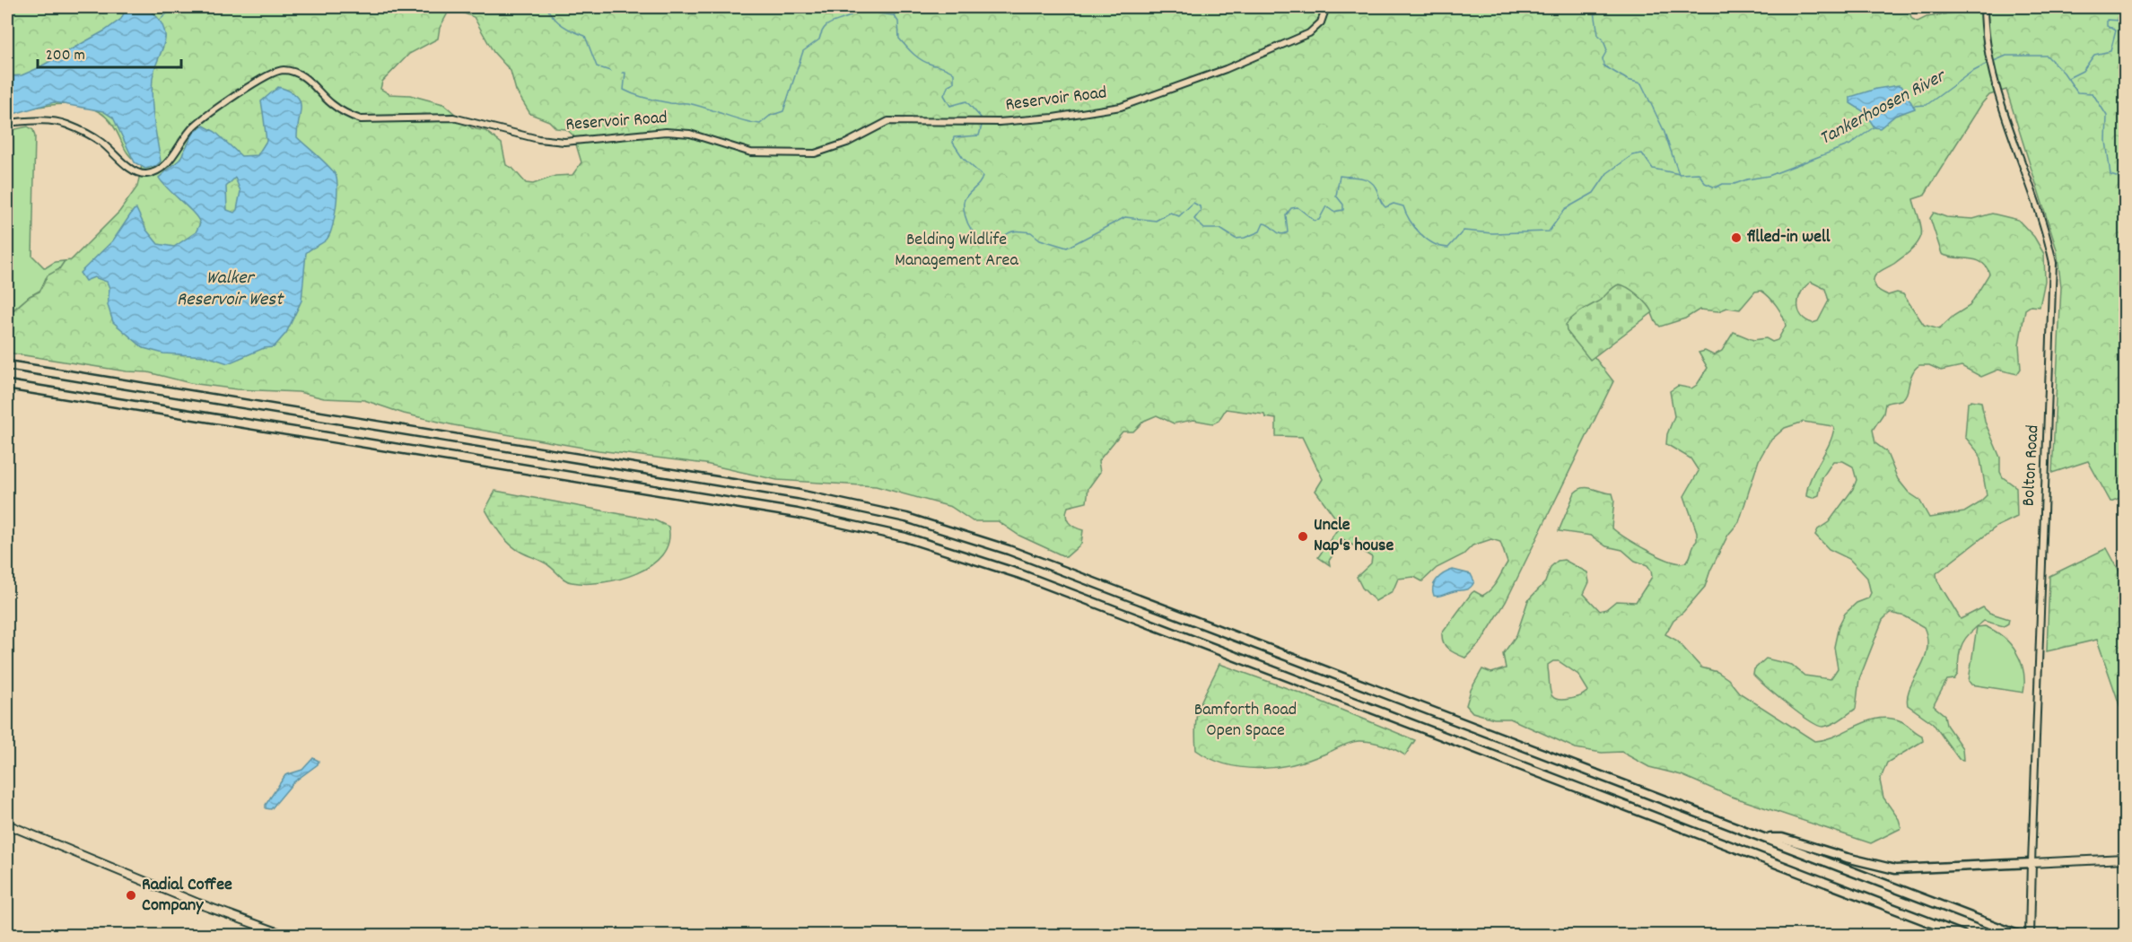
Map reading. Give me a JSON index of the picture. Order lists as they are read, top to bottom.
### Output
{
  "streets": {
    "main road": ["Bolton Road"],
    "street": ["Reservoir Road"]
  },
  "water": ["Tankerhoosen River", "Walker Reservoir West"],
  "parks": ["Belding Wildlife Management Area", "Bamforth Road Open Space"],
  "places": ["filled-in well", "Uncle Nap's house", "Radial Coffee Company"],
  "scale_bar": "200 m"
}
